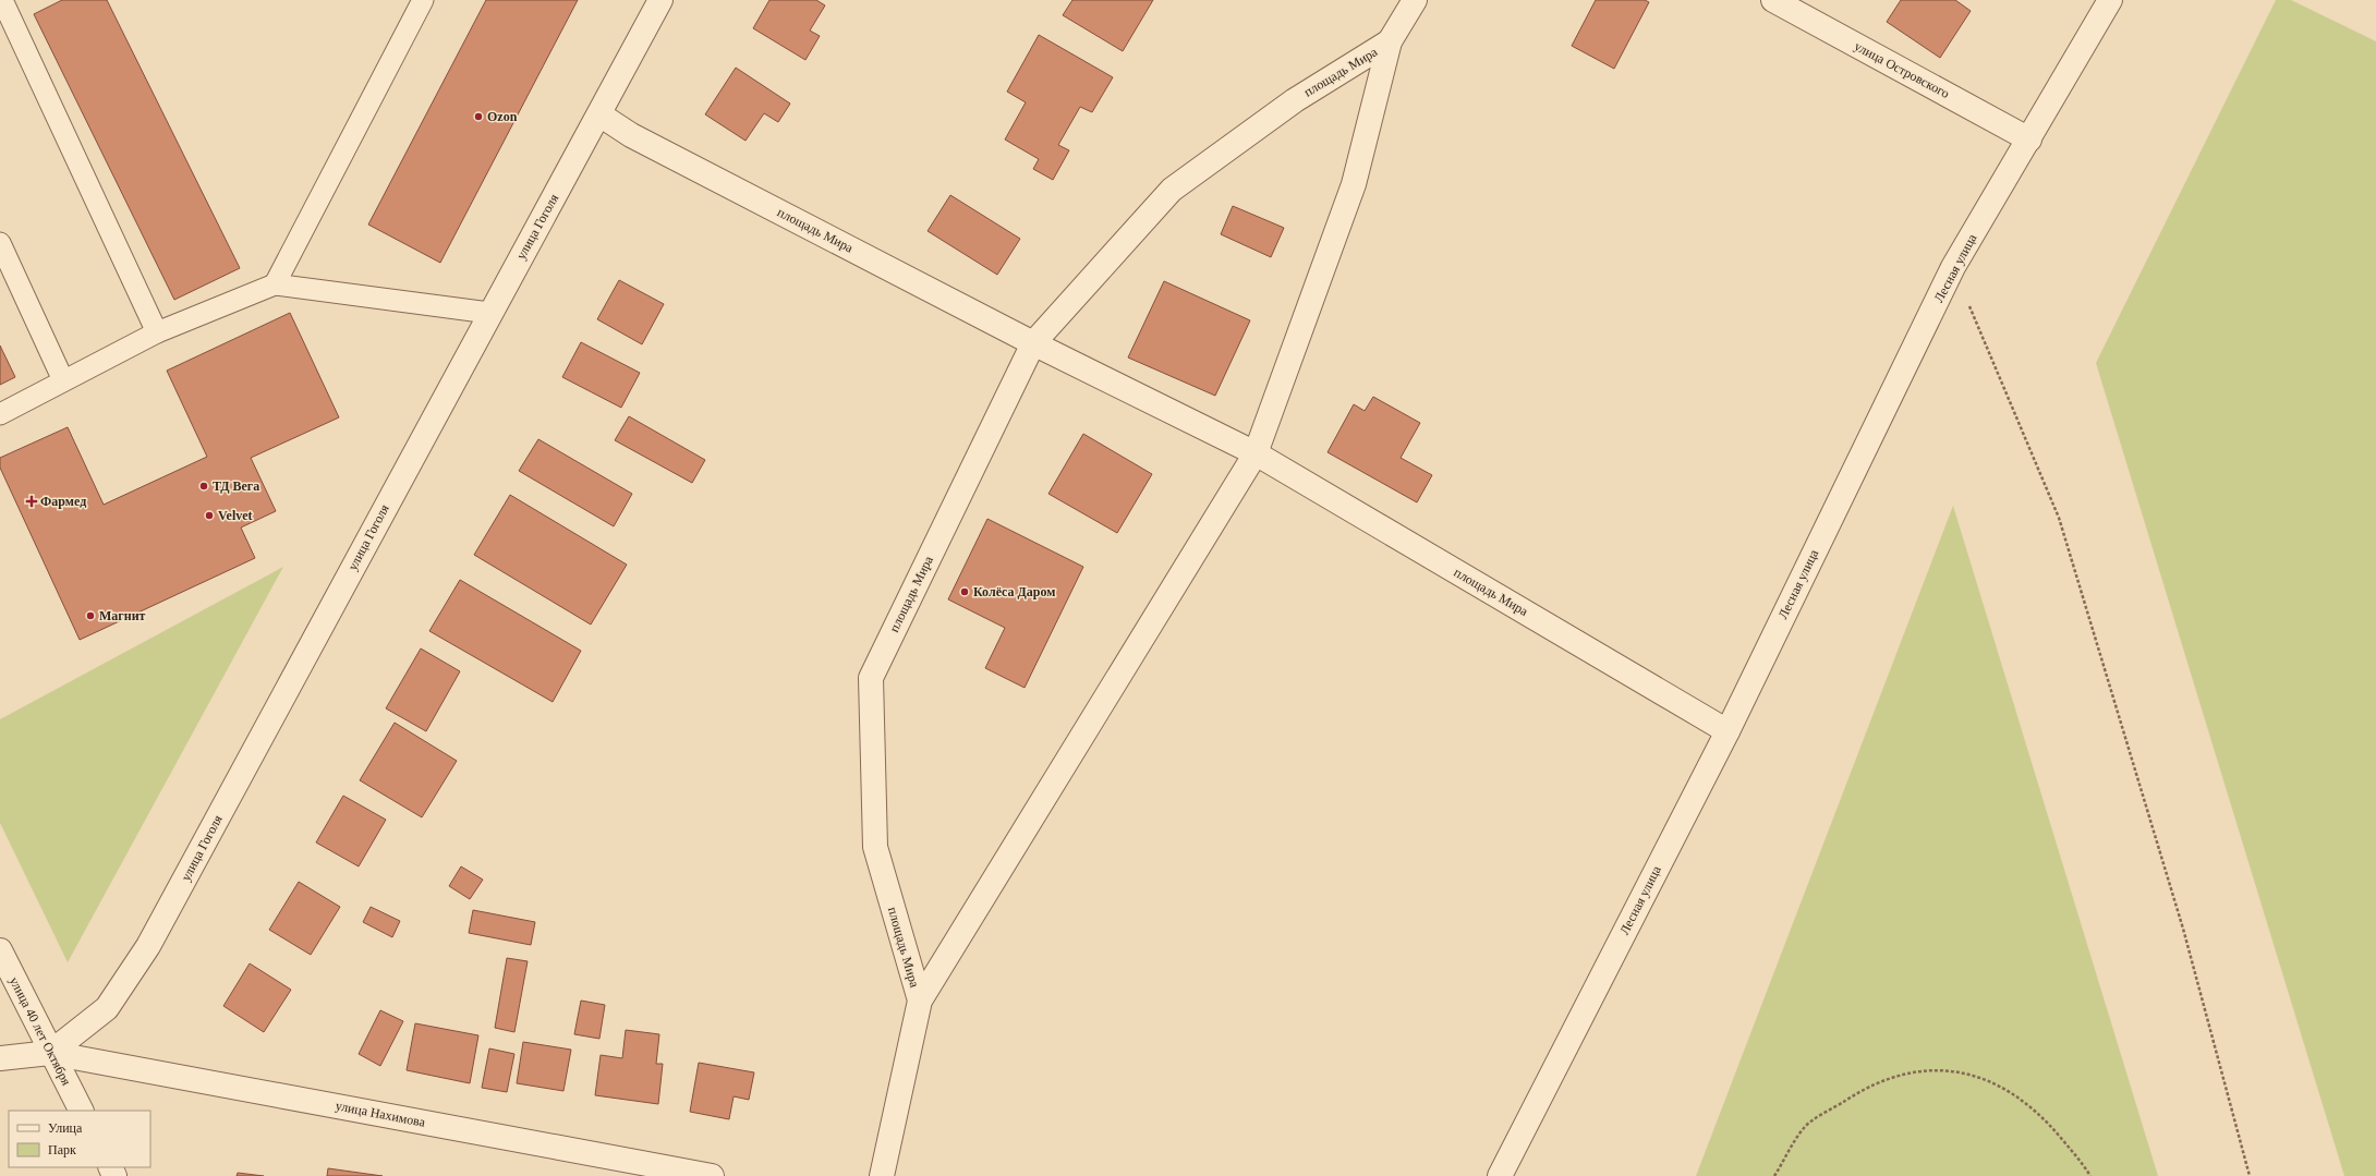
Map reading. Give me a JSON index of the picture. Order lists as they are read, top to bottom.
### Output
{
  "streets": {
    "street": [
      "улица Островского",
      "площадь Мира",
      "улица Гоголя",
      "Лесная улица",
      "улица 40 лет Октября",
      "улица Нахимова"
    ]
  },
  "crossings": [
    ["улица Островского", "Лесная улица"],
    ["площадь Мира", "улица Гоголя"],
    ["площадь Мира", "Лесная улица"],
    ["улица Гоголя", "улица 40 лет Октября"],
    ["улица Гоголя", "улица Нахимова"],
    ["улица 40 лет Октября", "улица Нахимова"]
  ],
  "places": {
    "other": [
      "Ozon",
      "ТД Вега",
      "Velvet",
      "Колёса Даром",
      "Магнит"
    ],
    "health": ["Фармед"]
  },
  "legend": ["Улица", "Парк"]
}
